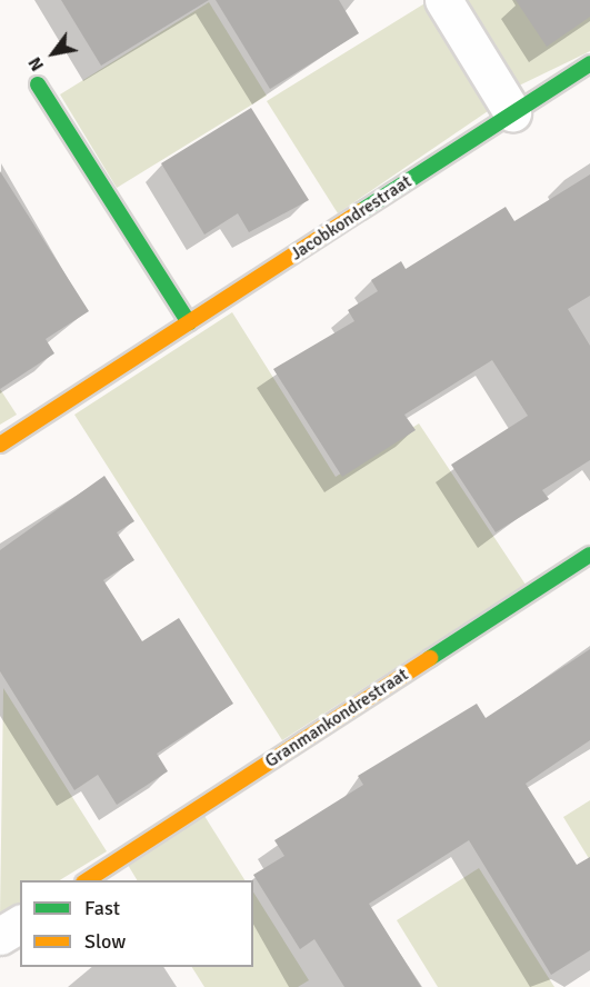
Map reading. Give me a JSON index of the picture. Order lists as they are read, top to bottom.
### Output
{
  "streets": {
    "street": ["Jacobkondrestraat", "Granmankondrestraat"]
  },
  "legend": ["Fast", "Slow"],
  "north": "bottom left"
}
